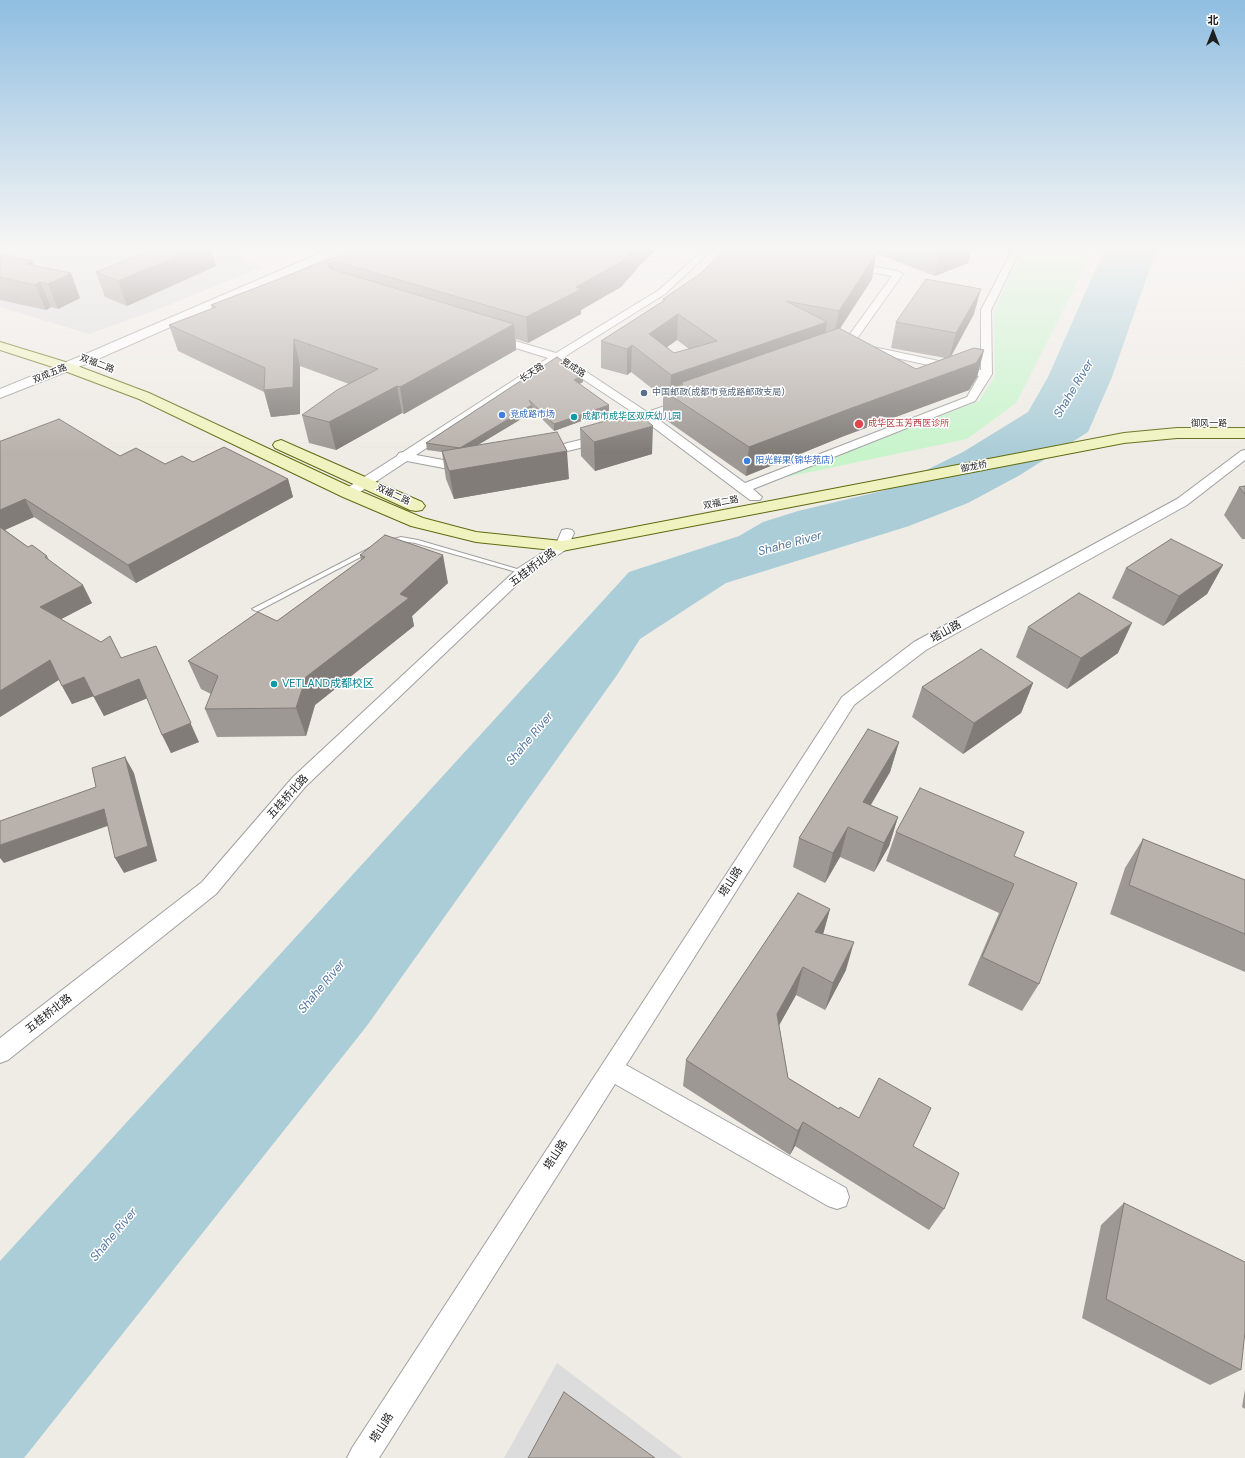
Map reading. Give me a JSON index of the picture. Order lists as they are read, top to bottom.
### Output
{
  "streets": {
    "main road": ["双福二路", "御风一路", "御龙桥"],
    "street": [
      "竞成路",
      "长天路",
      "双成五路",
      "五桂桥北路",
      "塔山路"
    ]
  },
  "crossings": [
    ["双福二路", "竞成路"],
    ["双福二路", "长天路"],
    ["双福二路", "双成五路"],
    ["双福二路", "御龙桥"],
    ["双福二路", "五桂桥北路"],
    ["竞成路", "长天路"],
    ["御风一路", "御龙桥"]
  ],
  "water": ["Shahe River"],
  "places": [
    "中国邮政(成都市竞成路邮政支局)",
    "竞成路市场",
    "成都市成华区双庆幼儿园",
    "成华区玉芳西医诊所",
    "阳光鲜果(锦华苑店)",
    "VETLAND成都校区"
  ],
  "north": "top"
}
